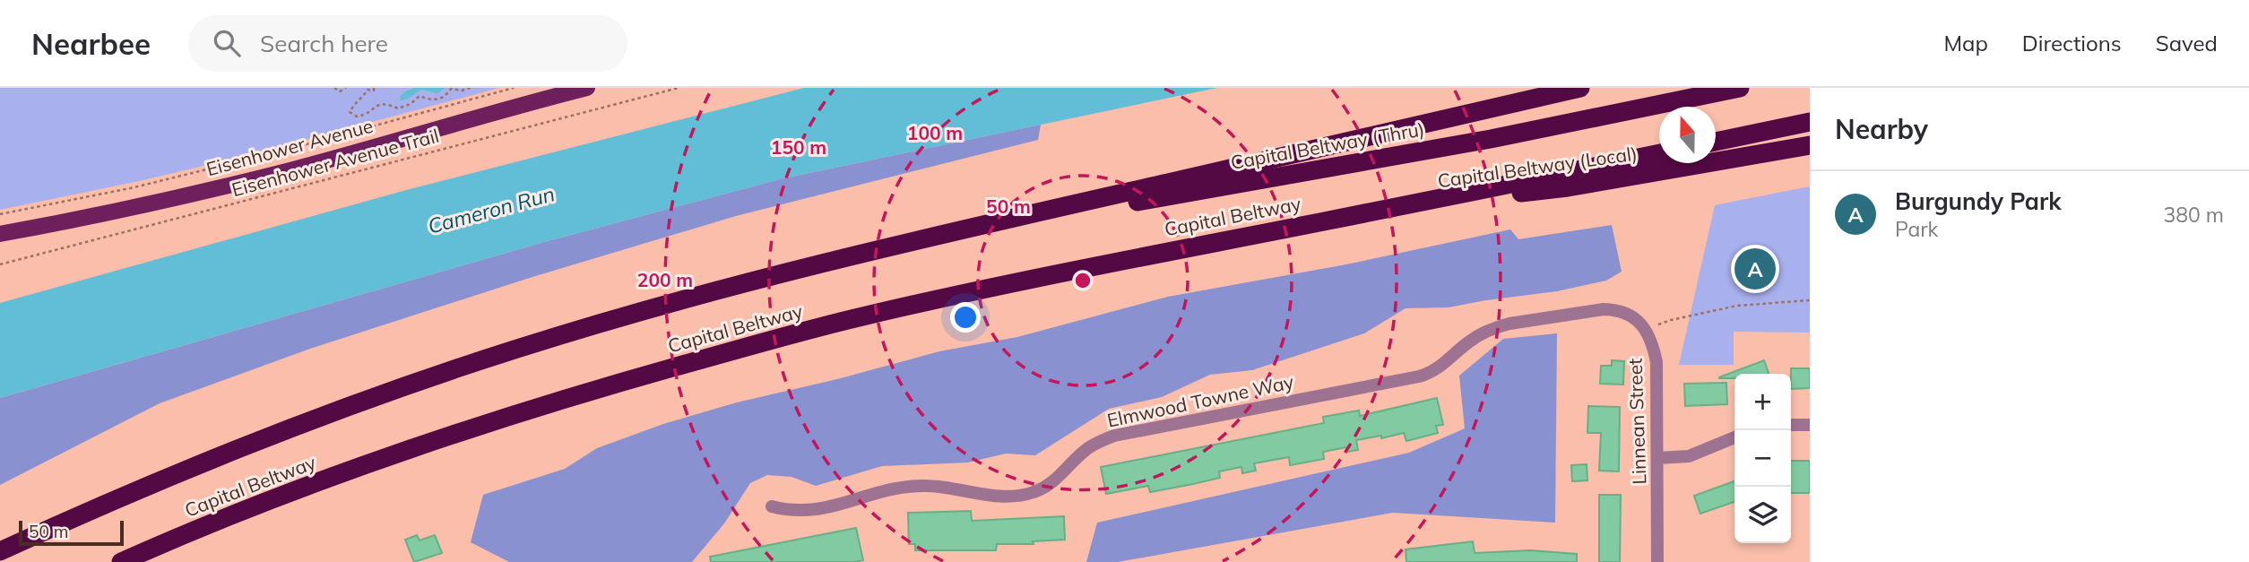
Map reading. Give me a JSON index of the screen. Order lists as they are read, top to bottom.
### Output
{
  "streets": {
    "highway": ["Capital Beltway (Thru)", "Capital Beltway (Local)", "Capital Beltway"],
    "main road": ["Eisenhower Avenue"],
    "street": ["Elmwood Towne Way", "Linnean Street"],
    "path": ["Eisenhower Avenue Trail"]
  },
  "crossings": [
    ["Capital Beltway (Thru)", "Capital Beltway"],
    ["Capital Beltway (Local)", "Capital Beltway"],
    ["Elmwood Towne Way", "Linnean Street"]
  ],
  "water": ["Cameron Run"],
  "scale_bar": "50 m",
  "north": "top",
  "page": {
    "header": "Nearbee",
    "search": "Search here",
    "nav": ["Map", "Directions", "Saved"],
    "heading": "Nearby",
    "list": [
      {
        "mark": "A",
        "name": "Burgundy Park",
        "note": "Park",
        "value": "380 m"
      }
    ],
    "pins": "A",
    "map_buttons": ["+", "−"],
    "scale": "50 m"
  },
  "rings": [
    "100 m",
    "150 m",
    "50 m",
    "200 m"
  ]
}
